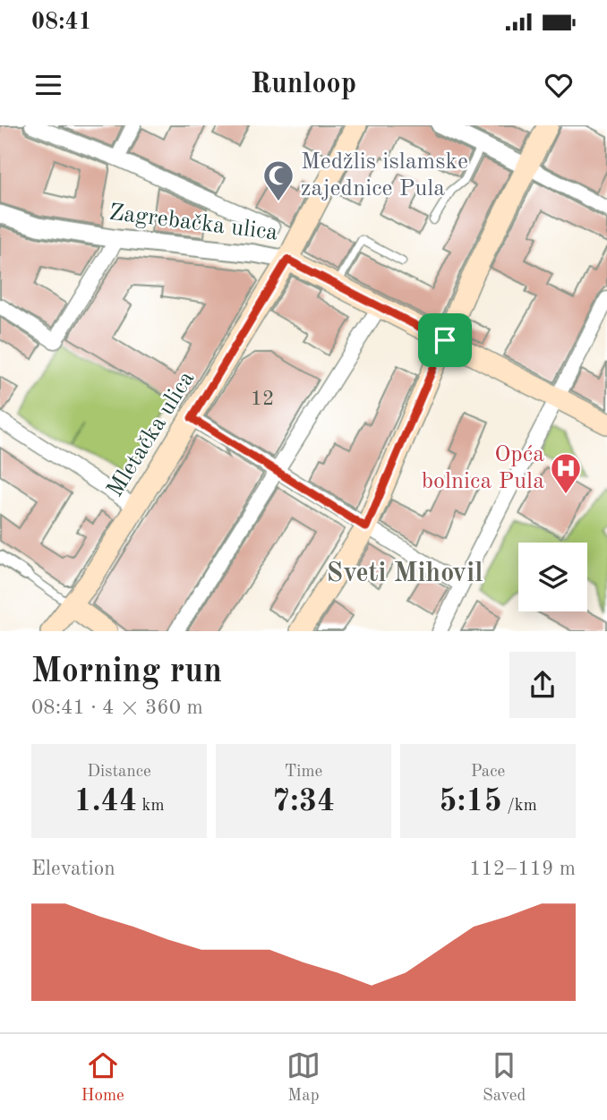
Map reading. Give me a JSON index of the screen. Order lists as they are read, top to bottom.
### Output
{
  "streets": {
    "main road": ["Zagrebačka ulica", "Mletačka ulica"]
  },
  "crossings": [
    ["Zagrebačka ulica", "Mletačka ulica"]
  ],
  "districts": ["Sveti Mihovil"],
  "places": {
    "mosque": ["Medžlis islamske zajednice Pula"],
    "hospital": ["Opća bolnica Pula"]
  },
  "house_numbers": ["12"],
  "page": {
    "status": "08:41",
    "header": "Runloop",
    "heading": ["Morning run", "08:41 · 4 × 360 m"],
    "stats": [
      ["Distance", "1.44 km"],
      ["Time", "7:34"],
      ["Pace", "5:15 /km"]
    ],
    "chart": ["Elevation", "112–119 m"],
    "tabs": ["Home", "Map", "Saved"]
  }
}
